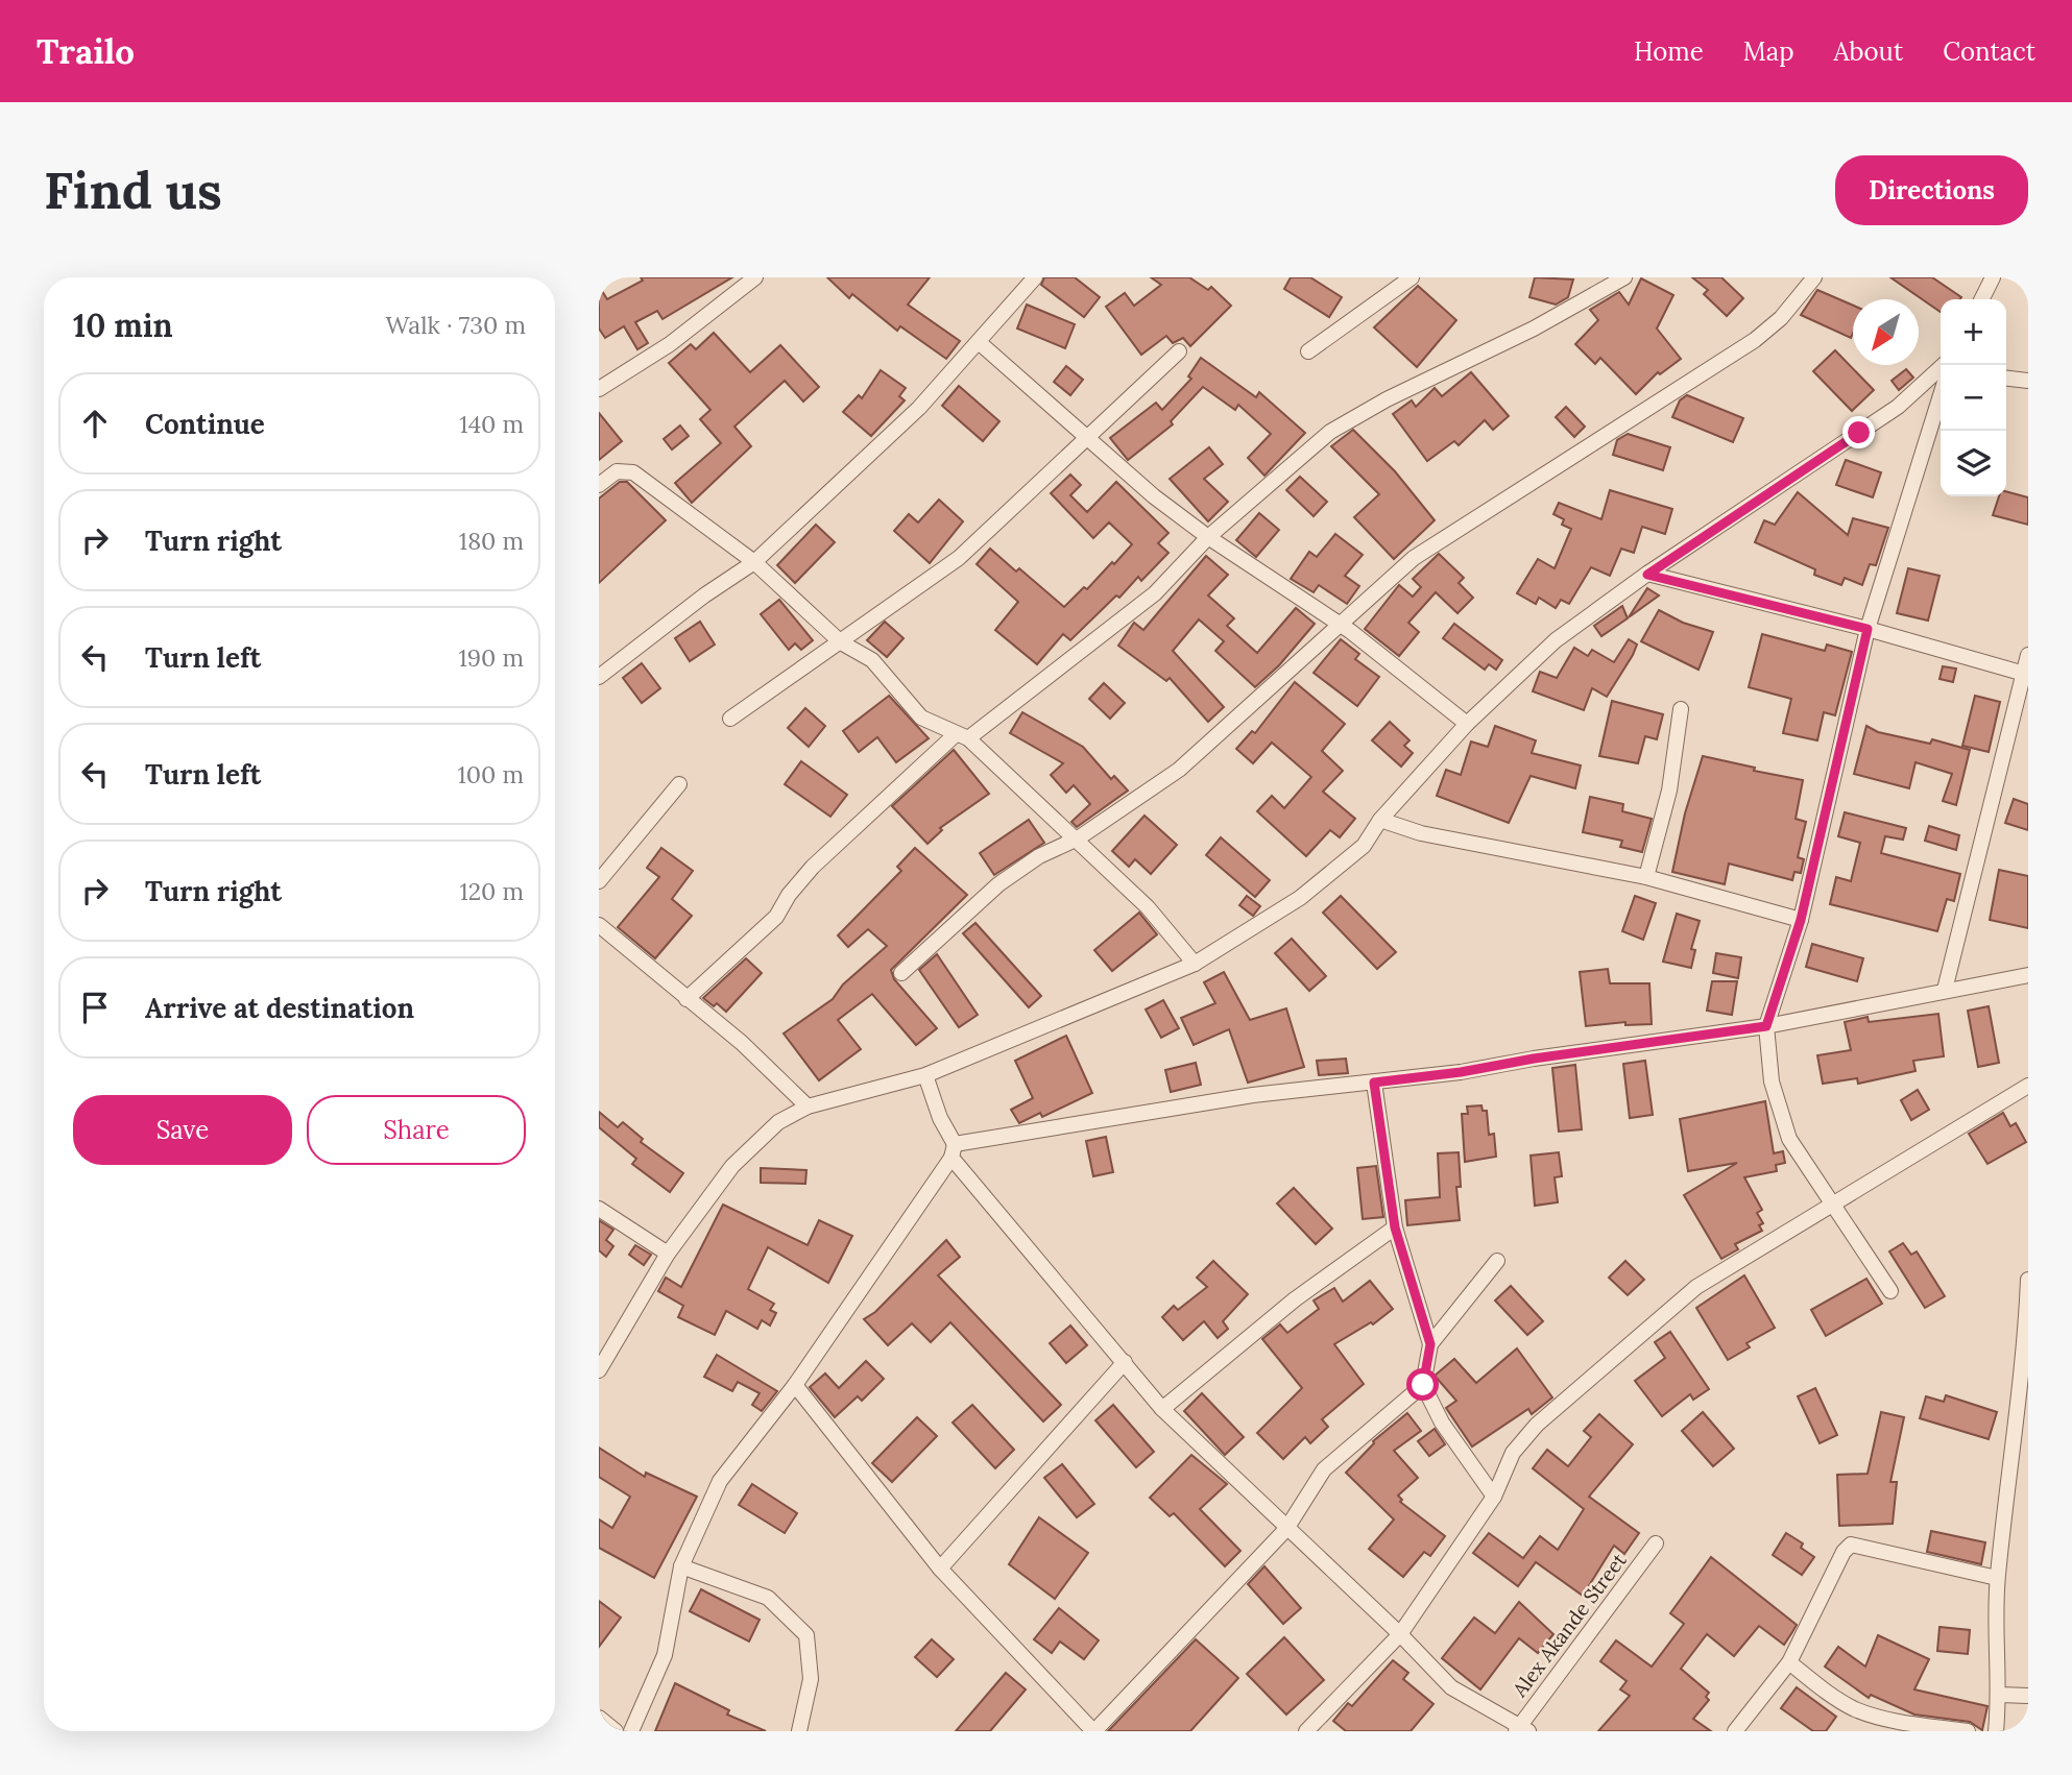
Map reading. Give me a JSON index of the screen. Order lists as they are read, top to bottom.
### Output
{
  "streets": {
    "street": ["Alex Akande Street"]
  },
  "north": "bottom left",
  "page": {
    "header": "Trailo",
    "nav": [
      "Home",
      "Map",
      "About",
      "Contact"
    ],
    "buttons": [
      "Directions",
      ["Save", "Share"]
    ],
    "title": "Find us",
    "heading": ["10 min", "Walk · 730 m"],
    "map_buttons": ["+", "−"],
    "list": [
      ["Continue", "140 m"],
      ["Turn right", "180 m"],
      ["Turn left", "190 m"],
      ["Turn left", "100 m"],
      ["Turn right", "120 m"],
      "Arrive at destination"
    ]
  }
}
